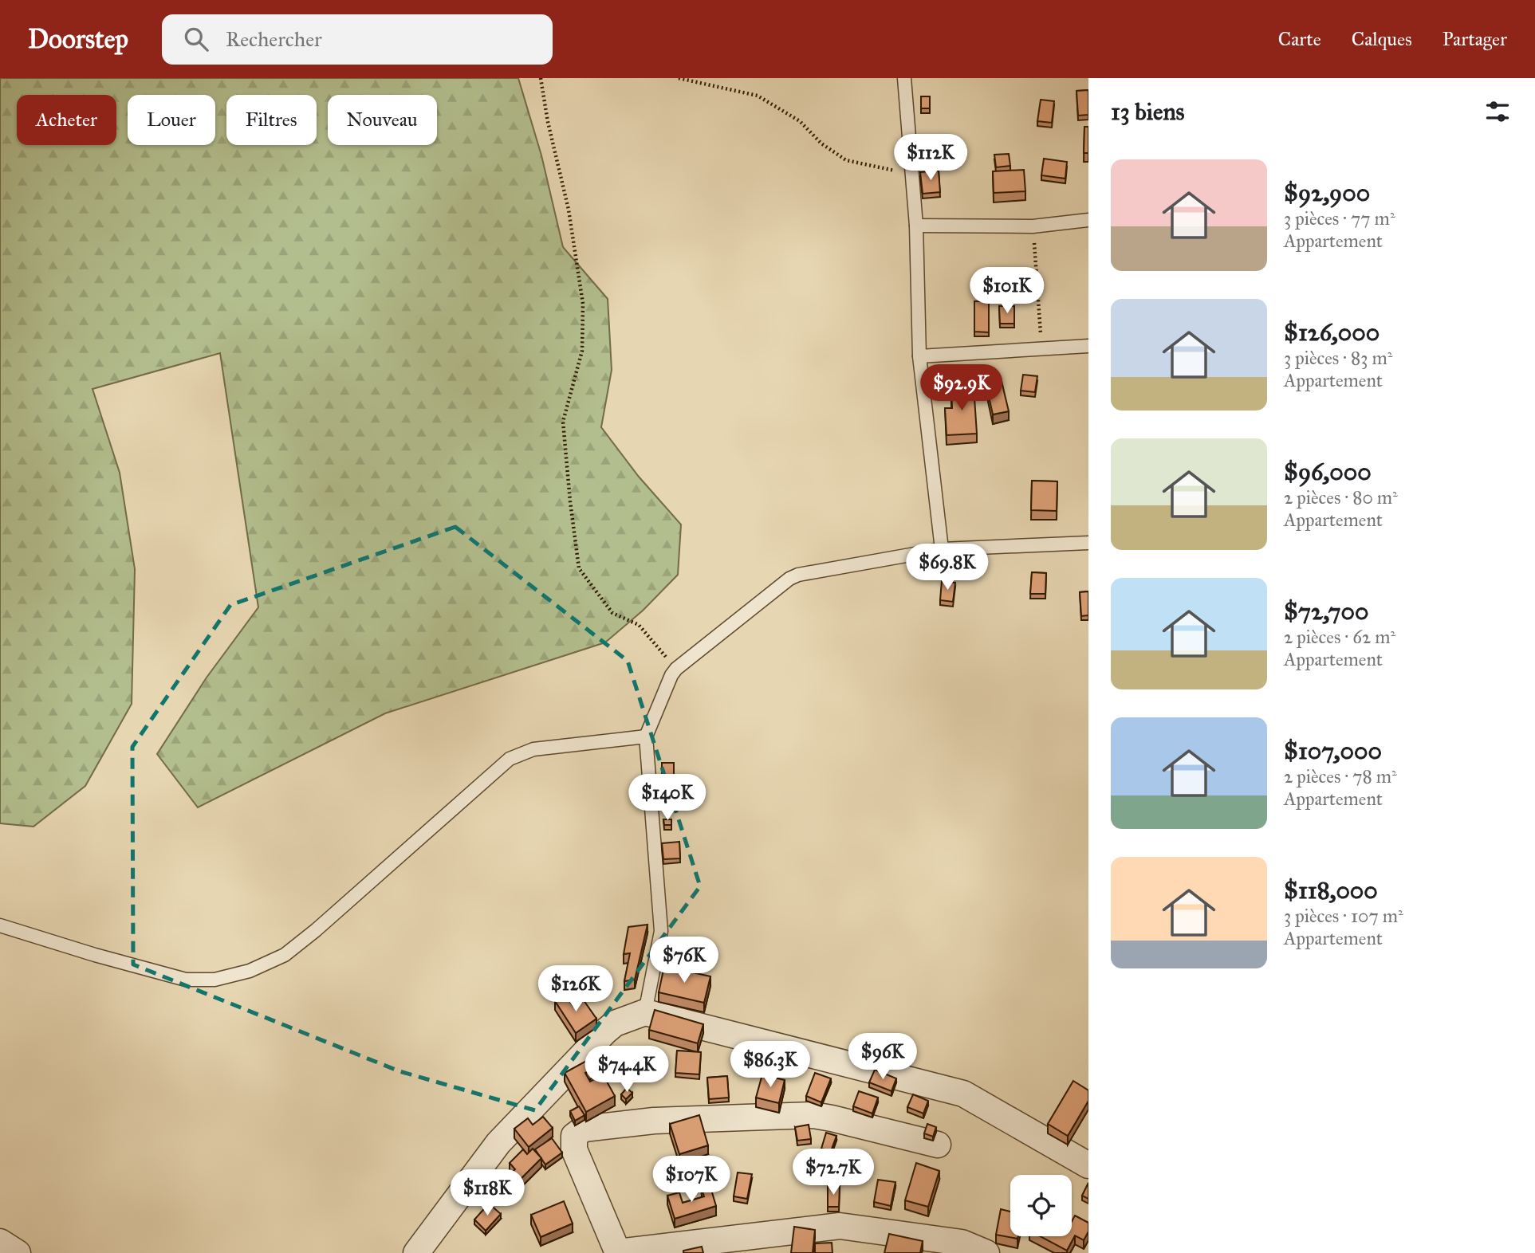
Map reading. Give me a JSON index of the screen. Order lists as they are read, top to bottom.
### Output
{
  "page": {
    "header": "Doorstep",
    "search": "Rechercher",
    "nav": ["Carte", "Calques", "Partager"],
    "heading": "13 biens",
    "chip": [
      "Acheter",
      "Louer",
      "Filtres",
      "Nouveau"
    ],
    "price": [
      "$112K",
      "$101K",
      "$92.9K",
      "$69.8K",
      "$140K",
      "$76K",
      "$126K",
      "$96K",
      "$86.3K",
      "$74.4K",
      "$72.7K",
      "$107K",
      "$118K"
    ],
    "list": [
      {
        "name": "$92,900",
        "note": "3 pièces · 77 m² · Appartement"
      },
      {
        "name": "$126,000",
        "note": "3 pièces · 83 m² · Appartement"
      },
      {
        "name": "$96,000",
        "note": "2 pièces · 80 m² · Appartement"
      },
      {
        "name": "$72,700",
        "note": "2 pièces · 62 m² · Appartement"
      },
      {
        "name": "$107,000",
        "note": "2 pièces · 78 m² · Appartement"
      },
      {
        "name": "$118,000",
        "note": "3 pièces · 107 m² · Appartement"
      }
    ]
  }
}
